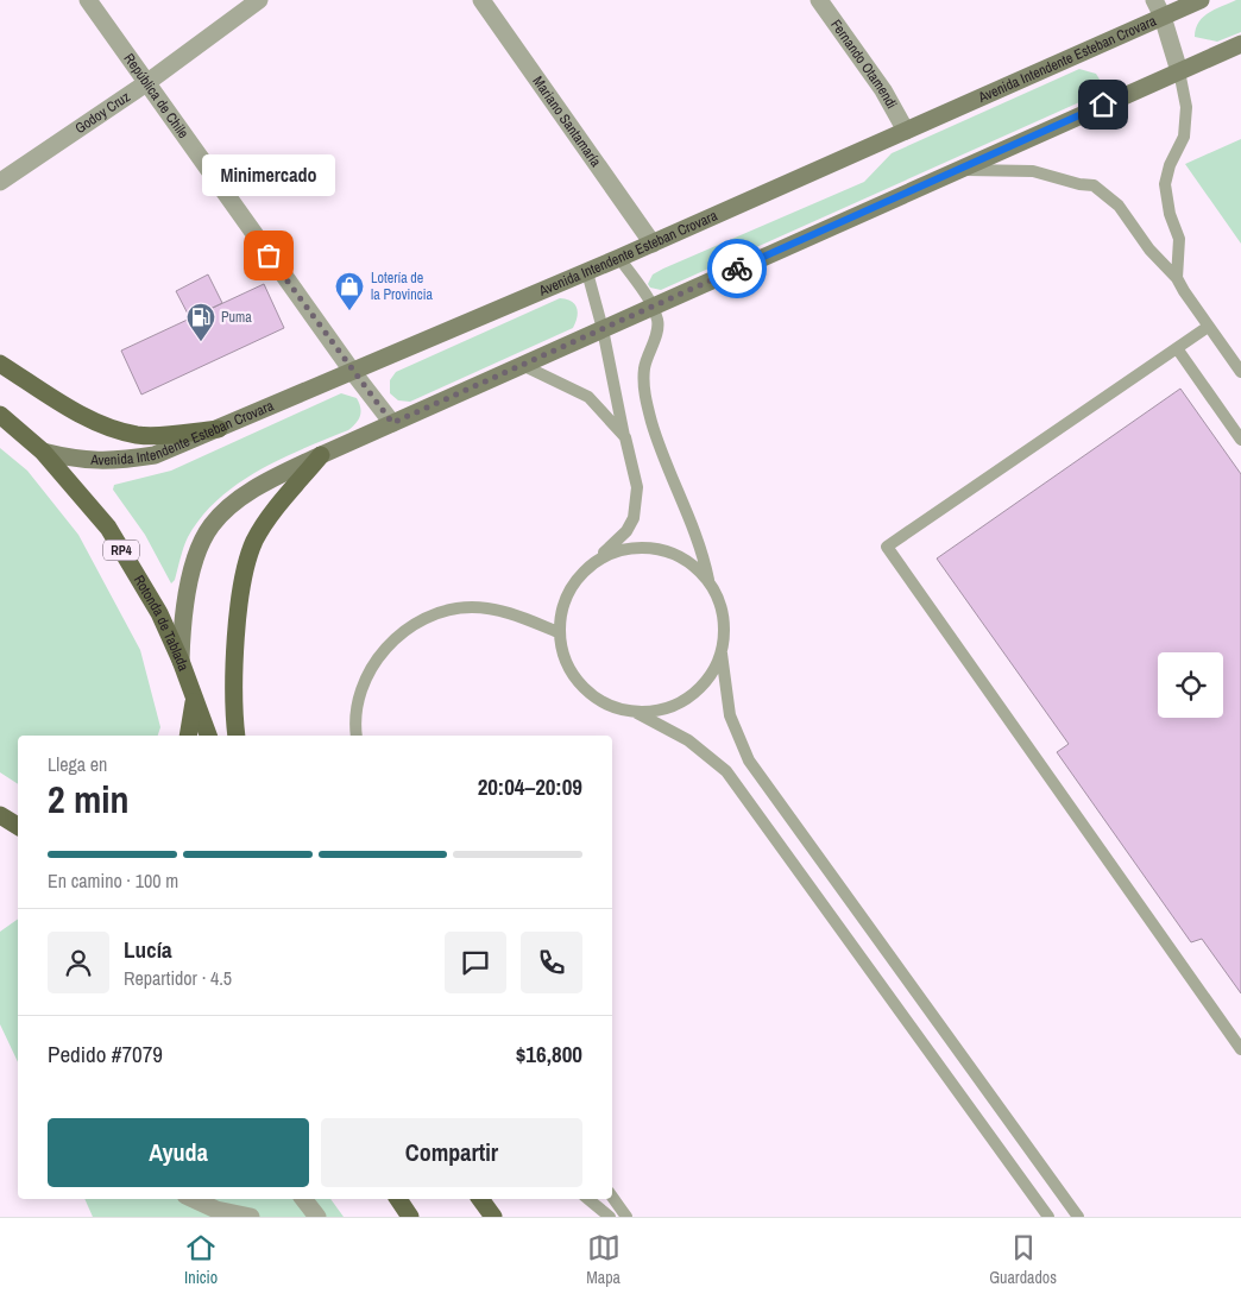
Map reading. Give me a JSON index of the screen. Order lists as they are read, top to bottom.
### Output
{
  "streets": {
    "main road": ["Avenida Intendente Esteban Crovara", "RP4", "Rotonda de Tablada"],
    "street": [
      "Fernando Otamendi",
      "República de Chile",
      "Godoy Cruz",
      "Mariano Santamaría"
    ]
  },
  "crossings": [
    ["Avenida Intendente Esteban Crovara", "Fernando Otamendi"],
    ["Avenida Intendente Esteban Crovara", "República de Chile"],
    ["Avenida Intendente Esteban Crovara", "Mariano Santamaría"],
    ["Avenida Intendente Esteban Crovara", "Rotonda de Tablada"],
    ["República de Chile", "Godoy Cruz"],
    ["RP4", "Rotonda de Tablada"]
  ],
  "places": {
    "other": ["Minimercado"],
    "shop": ["Lotería de la Provincia"],
    "fuel station": ["Puma"]
  },
  "page": {
    "bubble": "Minimercado",
    "heading": ["2 min", "Llega en", "20:04–20:09"],
    "panel": [
      "Lucía",
      "Repartidor · 4.5",
      "Pedido #7079",
      "$16,800"
    ],
    "bar": "En camino · 100 m",
    "buttons": ["Ayuda", "Compartir"],
    "tabs": ["Inicio", "Mapa", "Guardados"]
  }
}
